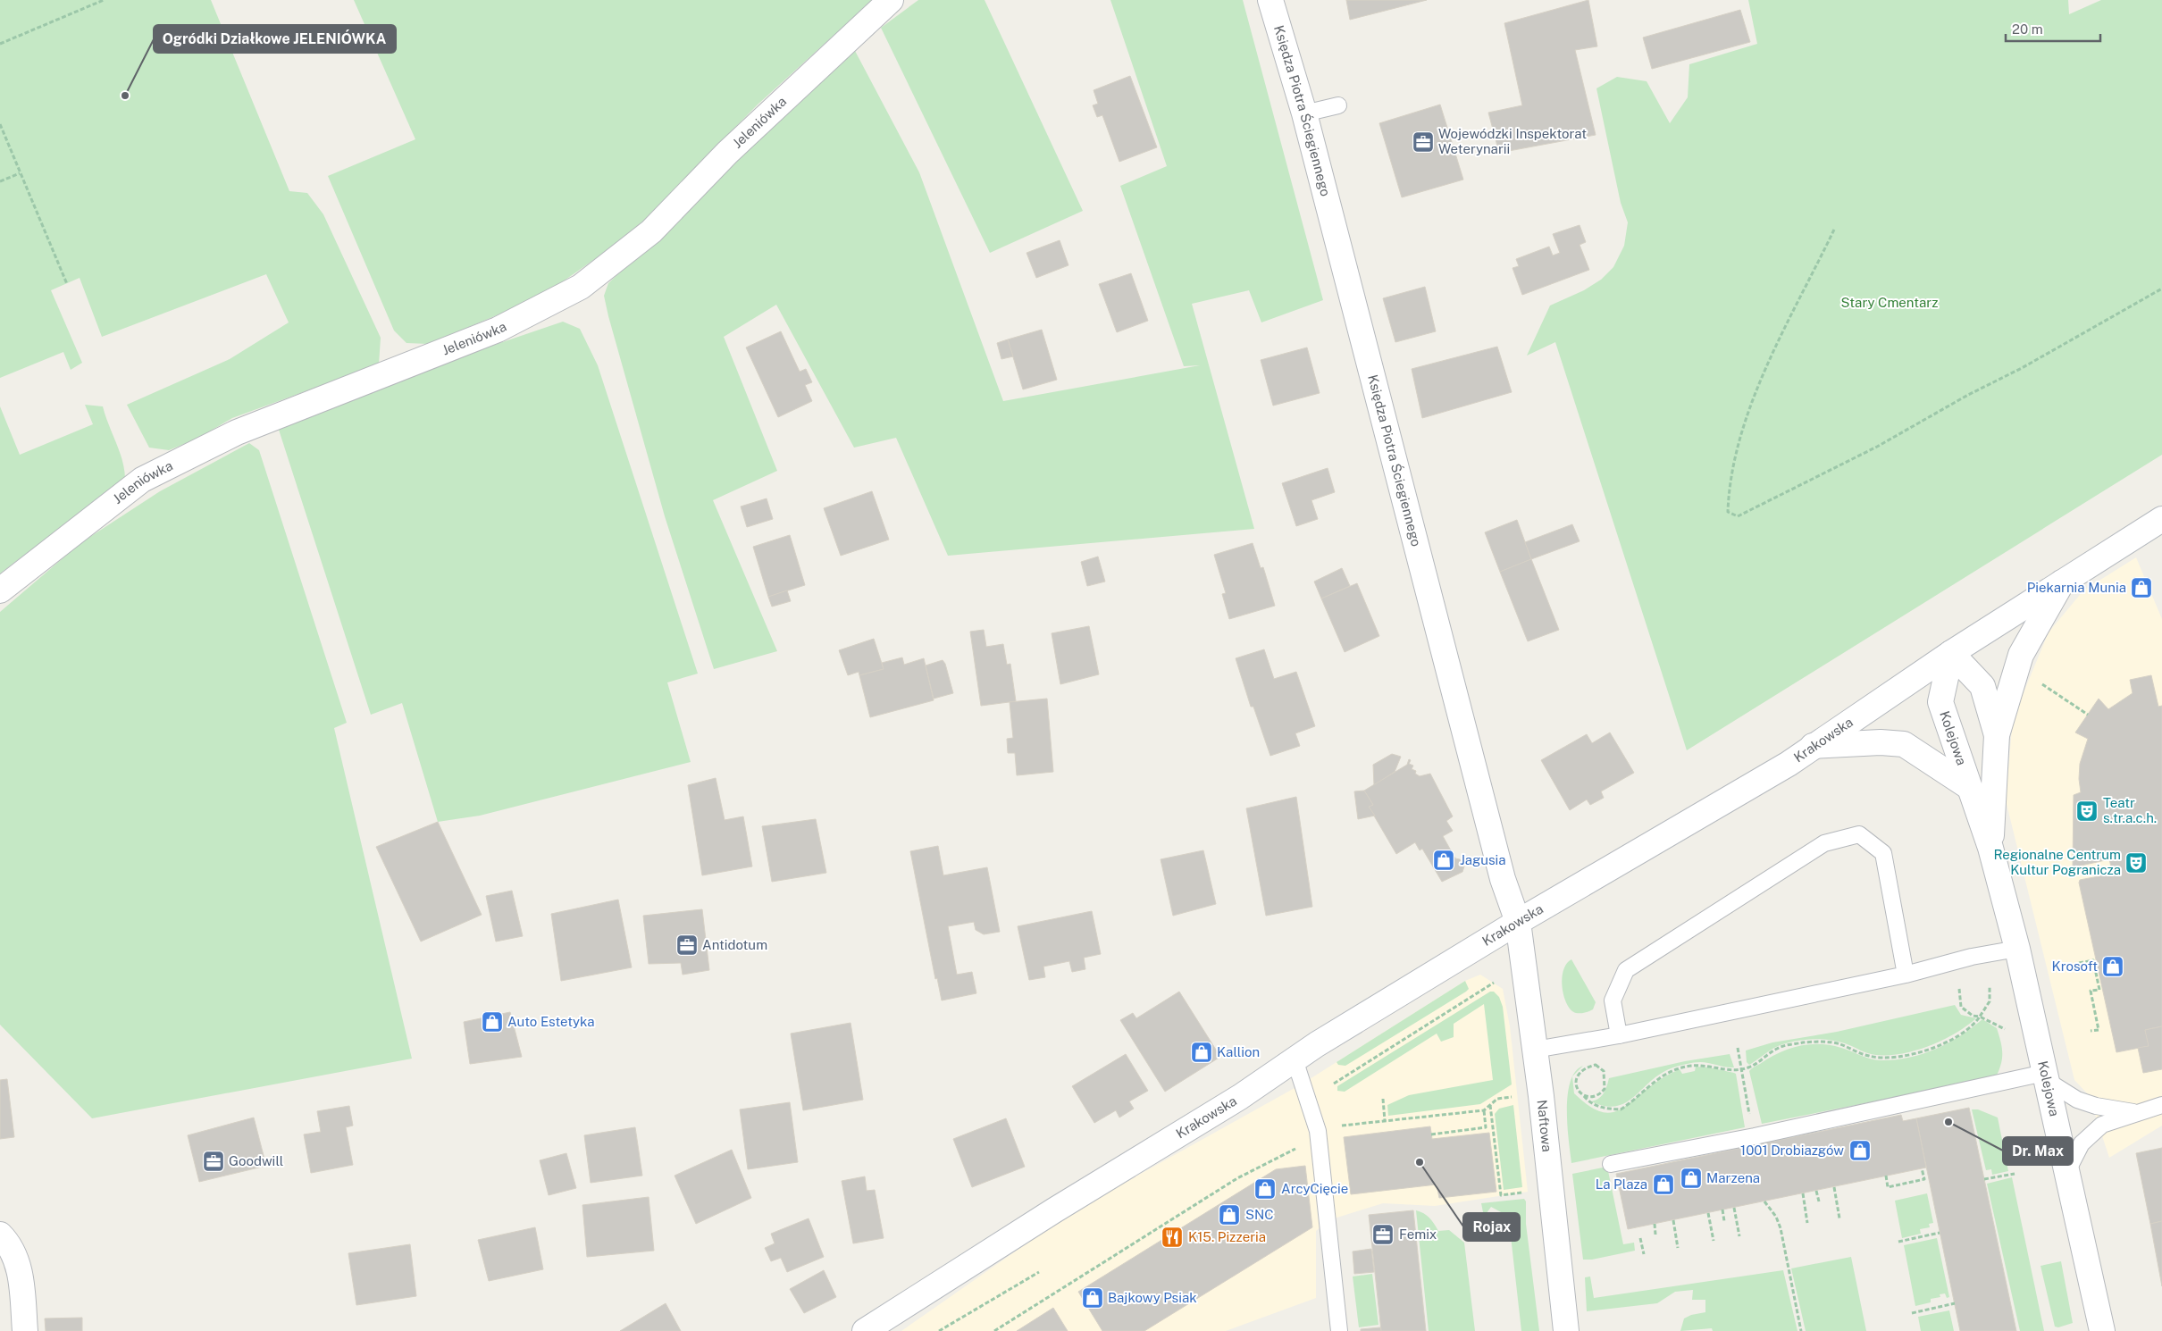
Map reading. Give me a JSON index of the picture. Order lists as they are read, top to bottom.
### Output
{
  "streets": {
    "street": [
      "Księdza Piotra Ściegiennego",
      "Jeleniówka",
      "Kolejowa",
      "Krakowska",
      "Naftowa"
    ]
  },
  "crossings": [
    ["Księdza Piotra Ściegiennego", "Krakowska"],
    ["Księdza Piotra Ściegiennego", "Naftowa"],
    ["Kolejowa", "Krakowska"],
    ["Krakowska", "Naftowa"]
  ],
  "parks": ["Stary Cmentarz"],
  "places": {
    "other": ["Ogródki Działkowe JELENIÓWKA", "Dr. Max", "Rojax"],
    "office": [
      "Wojewódzki Inspektorat Weterynarii",
      "Antidotum",
      "Goodwill",
      "Femix"
    ],
    "shop": [
      "Piekarnia Munia",
      "Jagusia",
      "Krosoft",
      "Auto Estetyka",
      "Kallion",
      "1001 Drobiazgów",
      "Marzena",
      "La Plaza",
      "ArcyCięcie",
      "SNC",
      "Bajkowy Psiak"
    ],
    "theatre": ["Teatr s.tr.a.c.h.", "Regionalne Centrum Kultur Pogranicza"],
    "restaurant": ["K15. Pizzeria"]
  },
  "scale_bar": "20 m"
}
